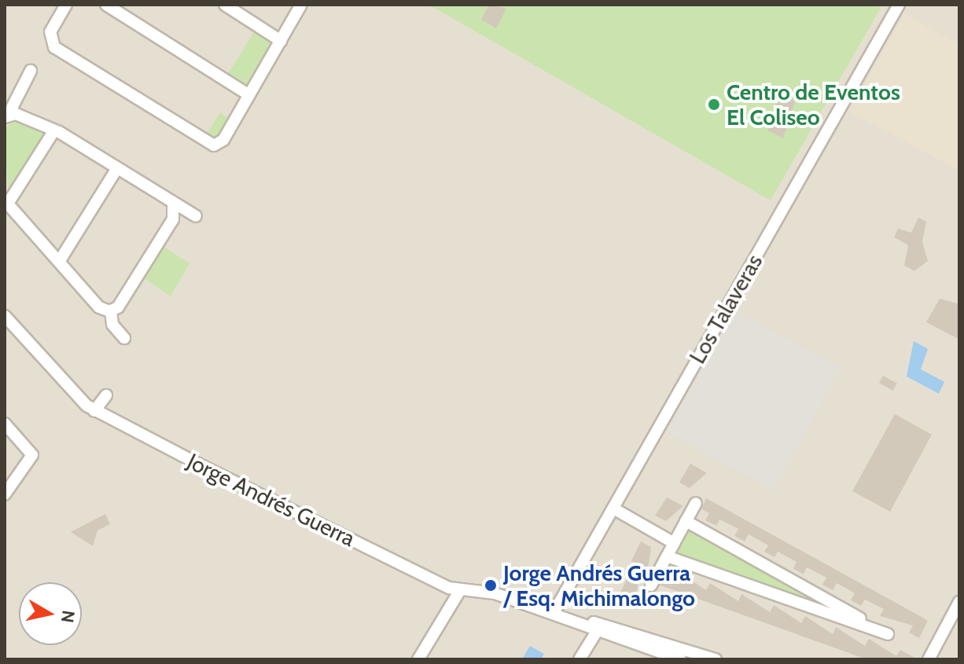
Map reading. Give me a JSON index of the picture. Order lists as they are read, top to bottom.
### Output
{
  "streets": {
    "street": ["Los Talaveras", "Jorge Andrés Guerra"]
  },
  "crossings": [
    ["Los Talaveras", "Jorge Andrés Guerra"]
  ],
  "places": ["Centro de Eventos El Coliseo", "Jorge Andrés Guerra / Esq. Michimalongo"],
  "north": "right"
}
